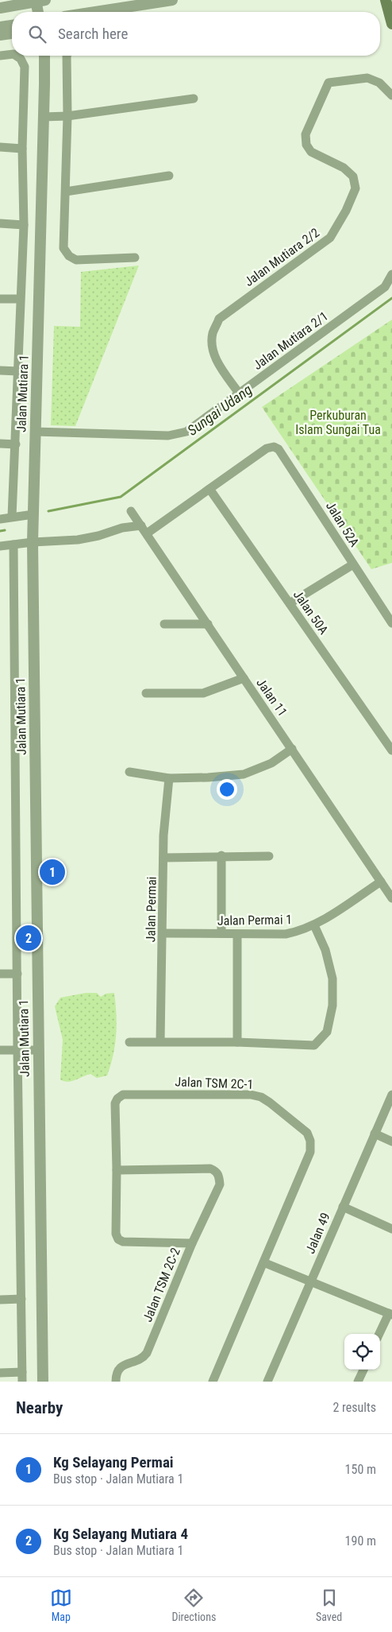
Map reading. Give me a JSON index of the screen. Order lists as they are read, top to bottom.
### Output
{
  "streets": {
    "street": [
      "Jalan Mutiara 2/2",
      "Jalan Mutiara 2/1",
      "Jalan Mutiara 1",
      "Jalan 52A",
      "Jalan 50A",
      "Jalan 11",
      "Jalan Permai",
      "Jalan Permai 1",
      "Jalan TSM 2C-1",
      "Jalan 49",
      "Jalan TSM 2C-2"
    ]
  },
  "crossings": [
    ["Jalan Mutiara 2/2", "Jalan Mutiara 2/1"],
    ["Jalan Mutiara 2/1", "Jalan Mutiara 1"],
    ["Jalan 52A", "Jalan 50A"],
    ["Jalan 11", "Jalan Permai 1"],
    ["Jalan Permai", "Jalan Permai 1"],
    ["Jalan TSM 2C-1", "Jalan TSM 2C-2"]
  ],
  "water": ["Sungai Udang"],
  "parks": ["Perkuburan Islam Sungai Tua"],
  "page": {
    "search": "Search here",
    "pins": ["1", "2"],
    "heading": ["Nearby", "2 results"],
    "list": [
      {
        "mark": "1",
        "name": "Kg Selayang Permai",
        "note": "Bus stop · Jalan Mutiara 1",
        "value": "150 m"
      },
      {
        "mark": "2",
        "name": "Kg Selayang Mutiara 4",
        "note": "Bus stop · Jalan Mutiara 1",
        "value": "190 m"
      }
    ],
    "nav": ["Map", "Directions", "Saved"]
  }
}
